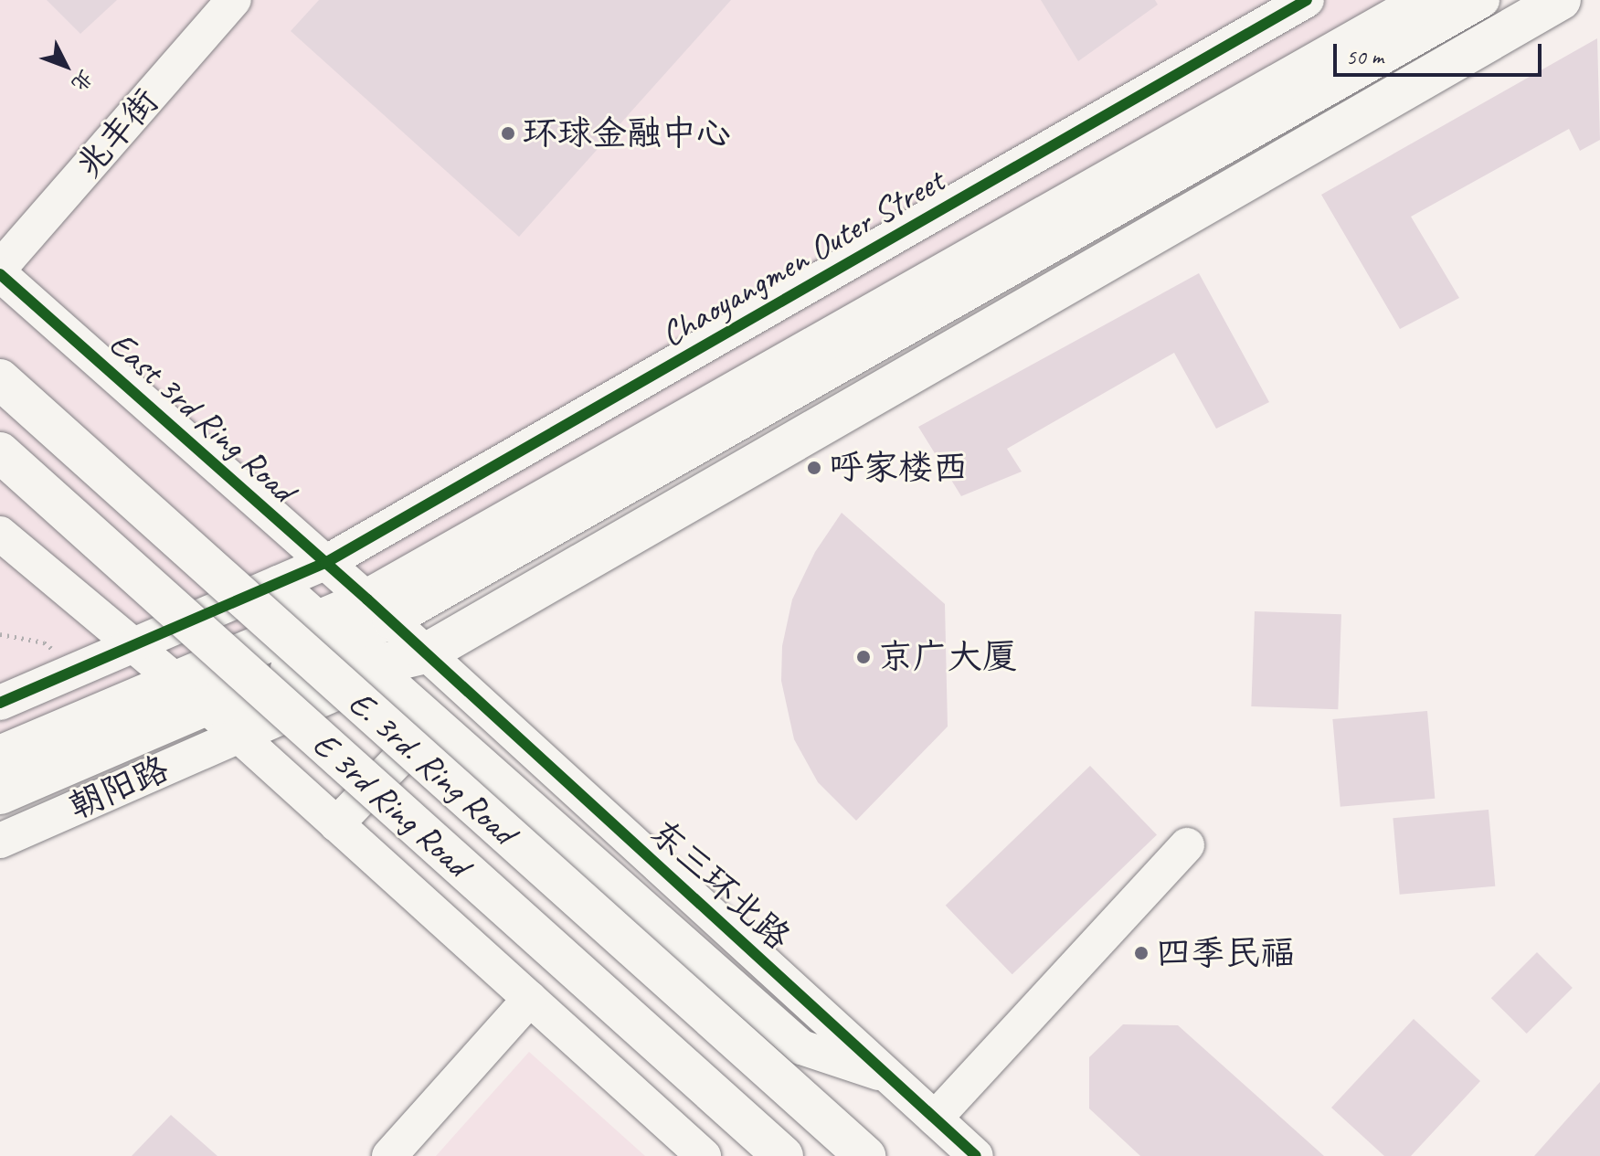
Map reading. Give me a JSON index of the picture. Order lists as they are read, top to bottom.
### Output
{
  "streets": {
    "highway": ["E. 3rd. Ring Road", "朝阳路", "E 3rd Ring Road"],
    "street": [
      "兆丰街",
      "Chaoyangmen Outer Street",
      "East 3rd Ring Road",
      "东三环北路"
    ]
  },
  "crossings": [
    ["Chaoyangmen Outer Street", "East 3rd Ring Road"],
    ["East 3rd Ring Road", "东三环北路"]
  ],
  "places": [
    "环球金融中心",
    "呼家楼西",
    "京广大厦",
    "四季民福"
  ],
  "scale_bar": "50 m",
  "north": "bottom right"
}
